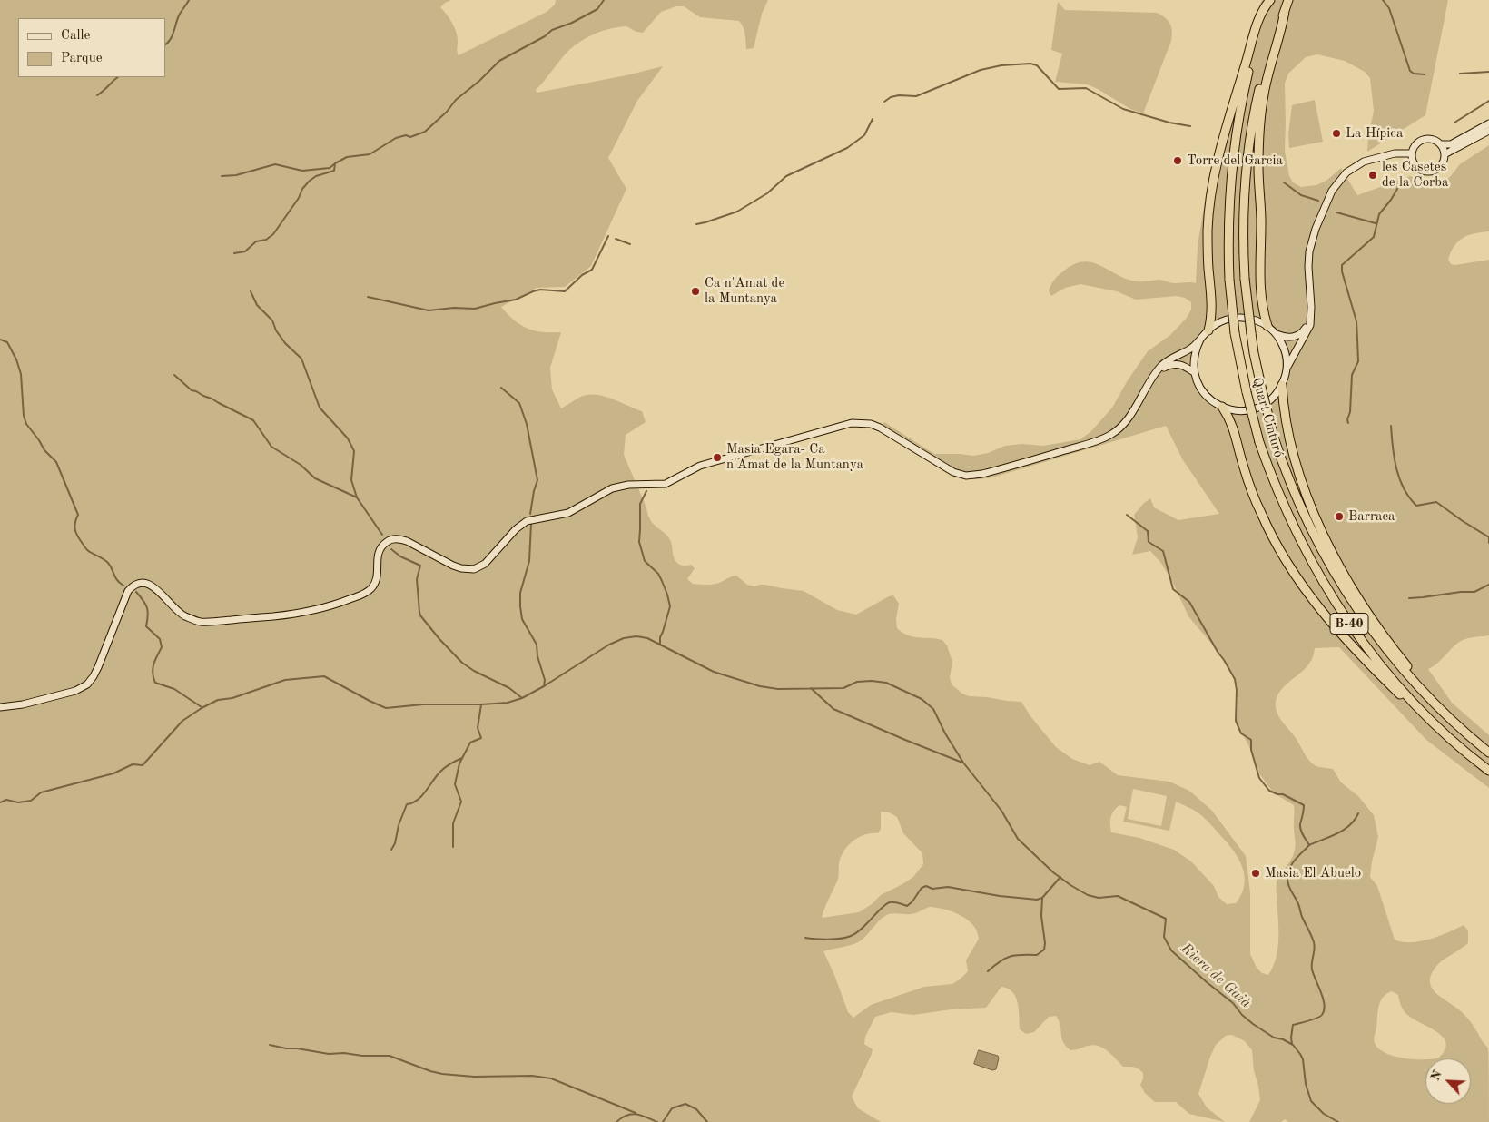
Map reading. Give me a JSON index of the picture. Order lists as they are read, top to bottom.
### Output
{
  "streets": {
    "highway": ["Quart Cinturó", "B-40"]
  },
  "water": ["Riera de Gaià"],
  "places": [
    "La Hípica",
    "Torre del Garcia",
    "les Casetes de la Corba",
    "Ca n'Amat de la Muntanya",
    "Masia Egara- Ca n'Amat de la Muntanya",
    "Barraca",
    "Masia El Abuelo"
  ],
  "legend": ["Calle", "Parque"],
  "north": "top left"
}
